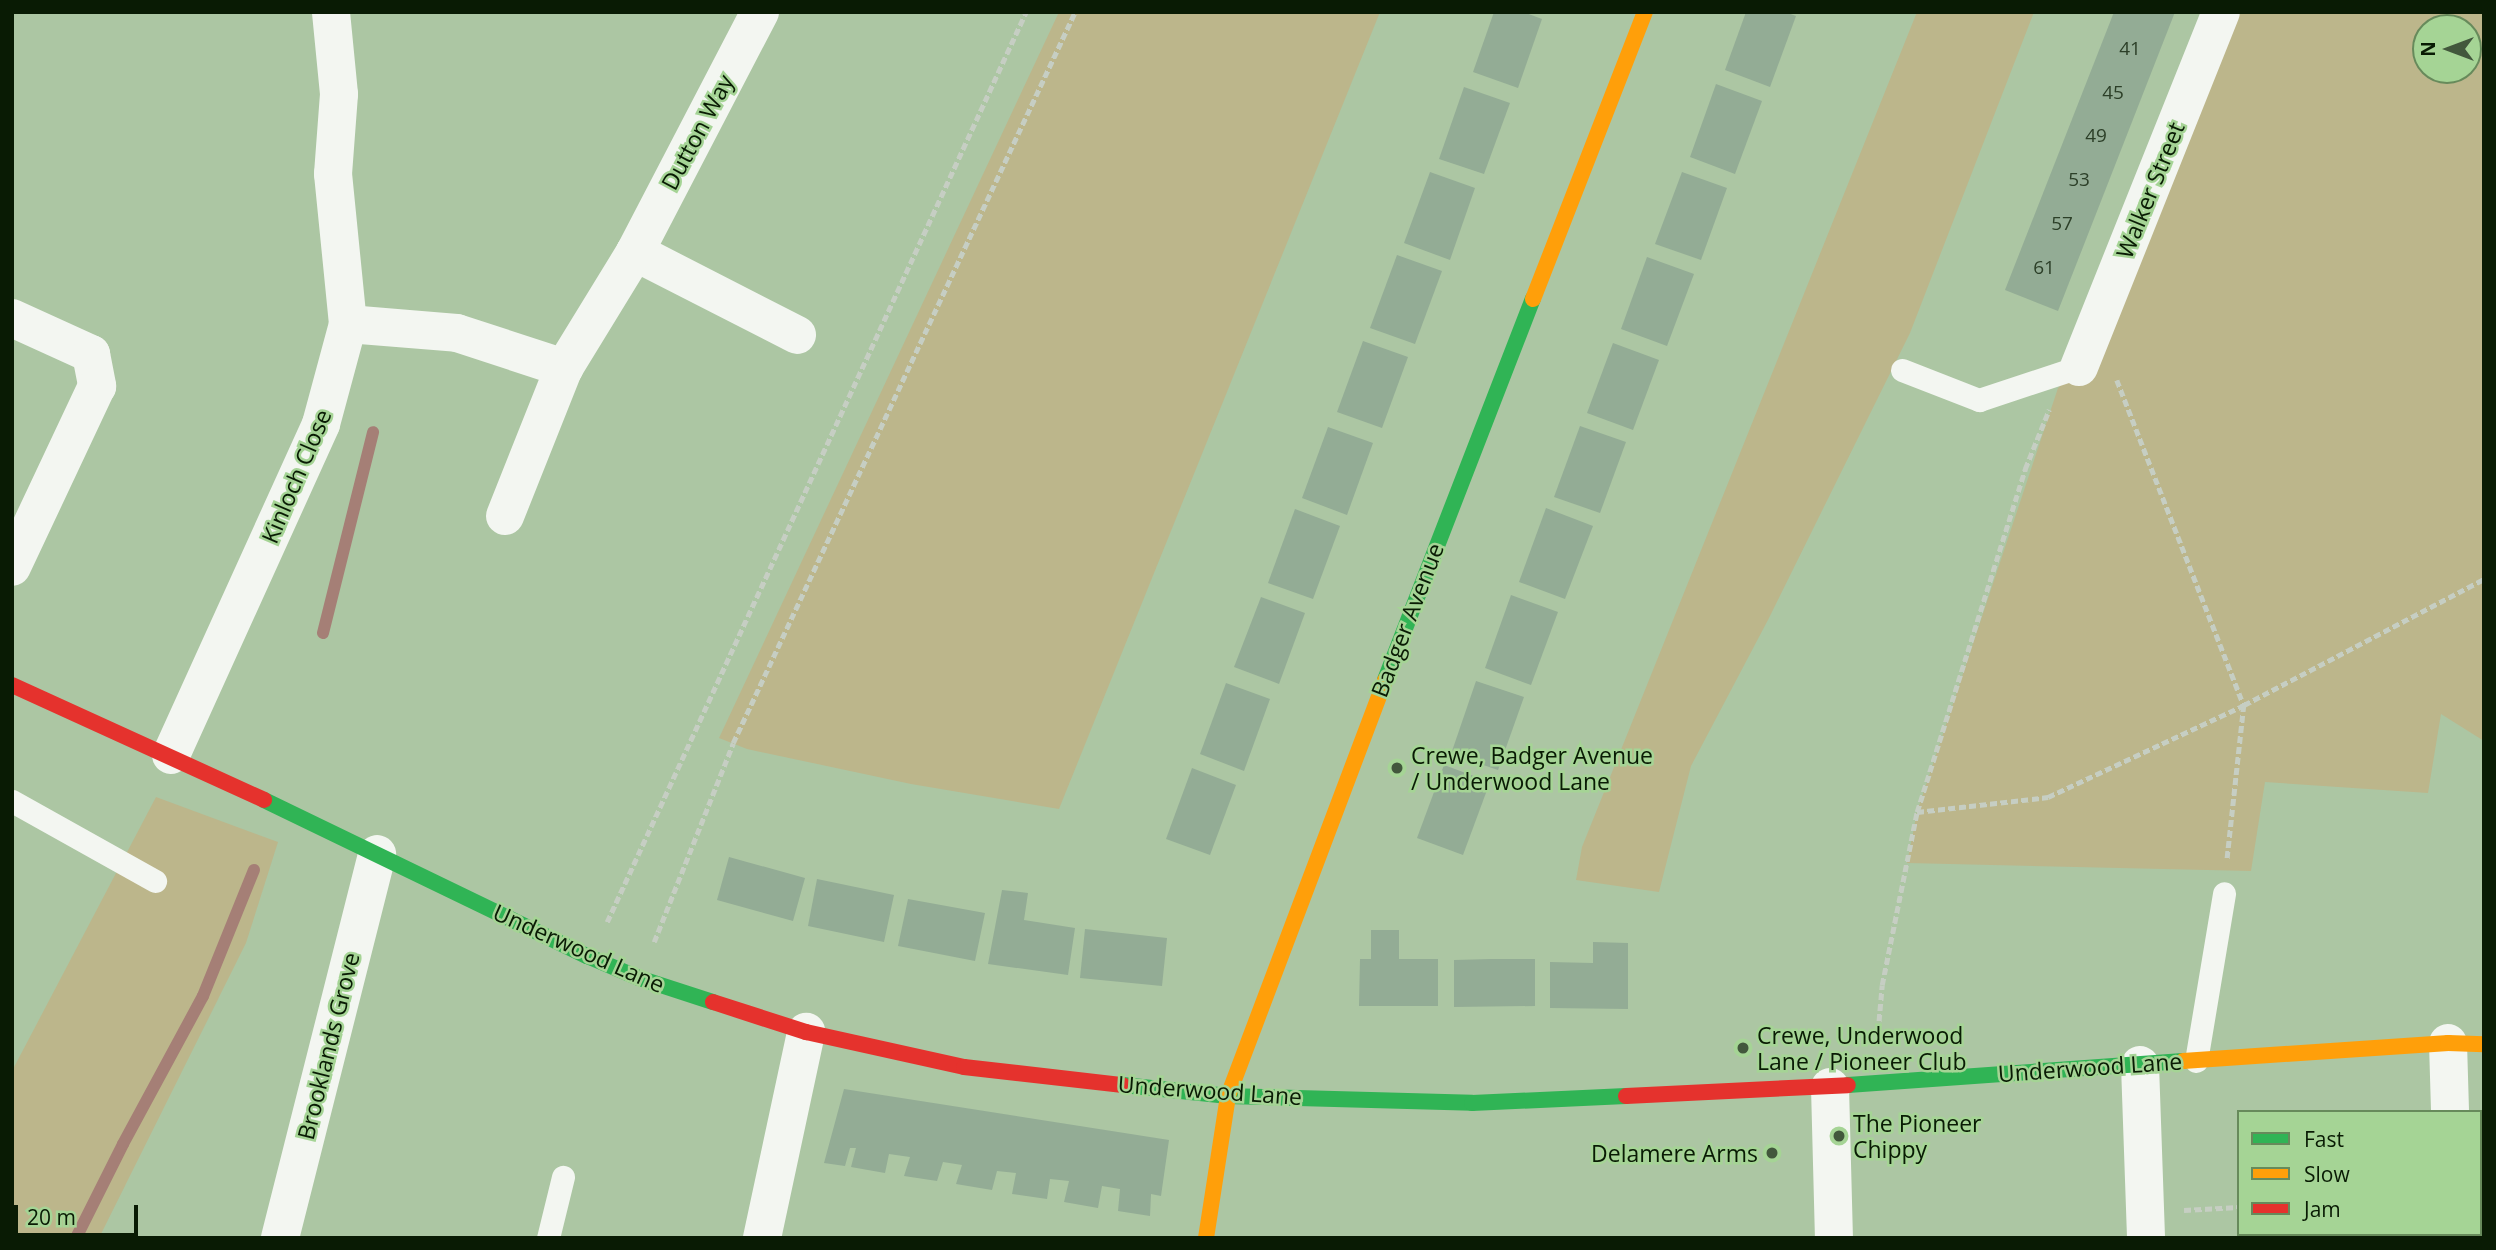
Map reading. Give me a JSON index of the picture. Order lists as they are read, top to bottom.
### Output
{
  "streets": {
    "street": [
      "Dutton Way",
      "Walker Street",
      "Kinloch Close",
      "Badger Avenue",
      "Underwood Lane",
      "Brooklands Grove"
    ]
  },
  "crossings": [
    ["Kinloch Close", "Underwood Lane"],
    ["Badger Avenue", "Underwood Lane"],
    ["Underwood Lane", "Brooklands Grove"]
  ],
  "places": [
    "Crewe, Badger Avenue / Underwood Lane",
    "Crewe, Underwood Lane / Pioneer Club",
    "The Pioneer Chippy",
    "Delamere Arms"
  ],
  "house_numbers": [
    "41",
    "45",
    "49",
    "53",
    "57",
    "61"
  ],
  "legend": ["Fast", "Slow", "Jam"],
  "scale_bar": "20 m",
  "north": "left"
}
